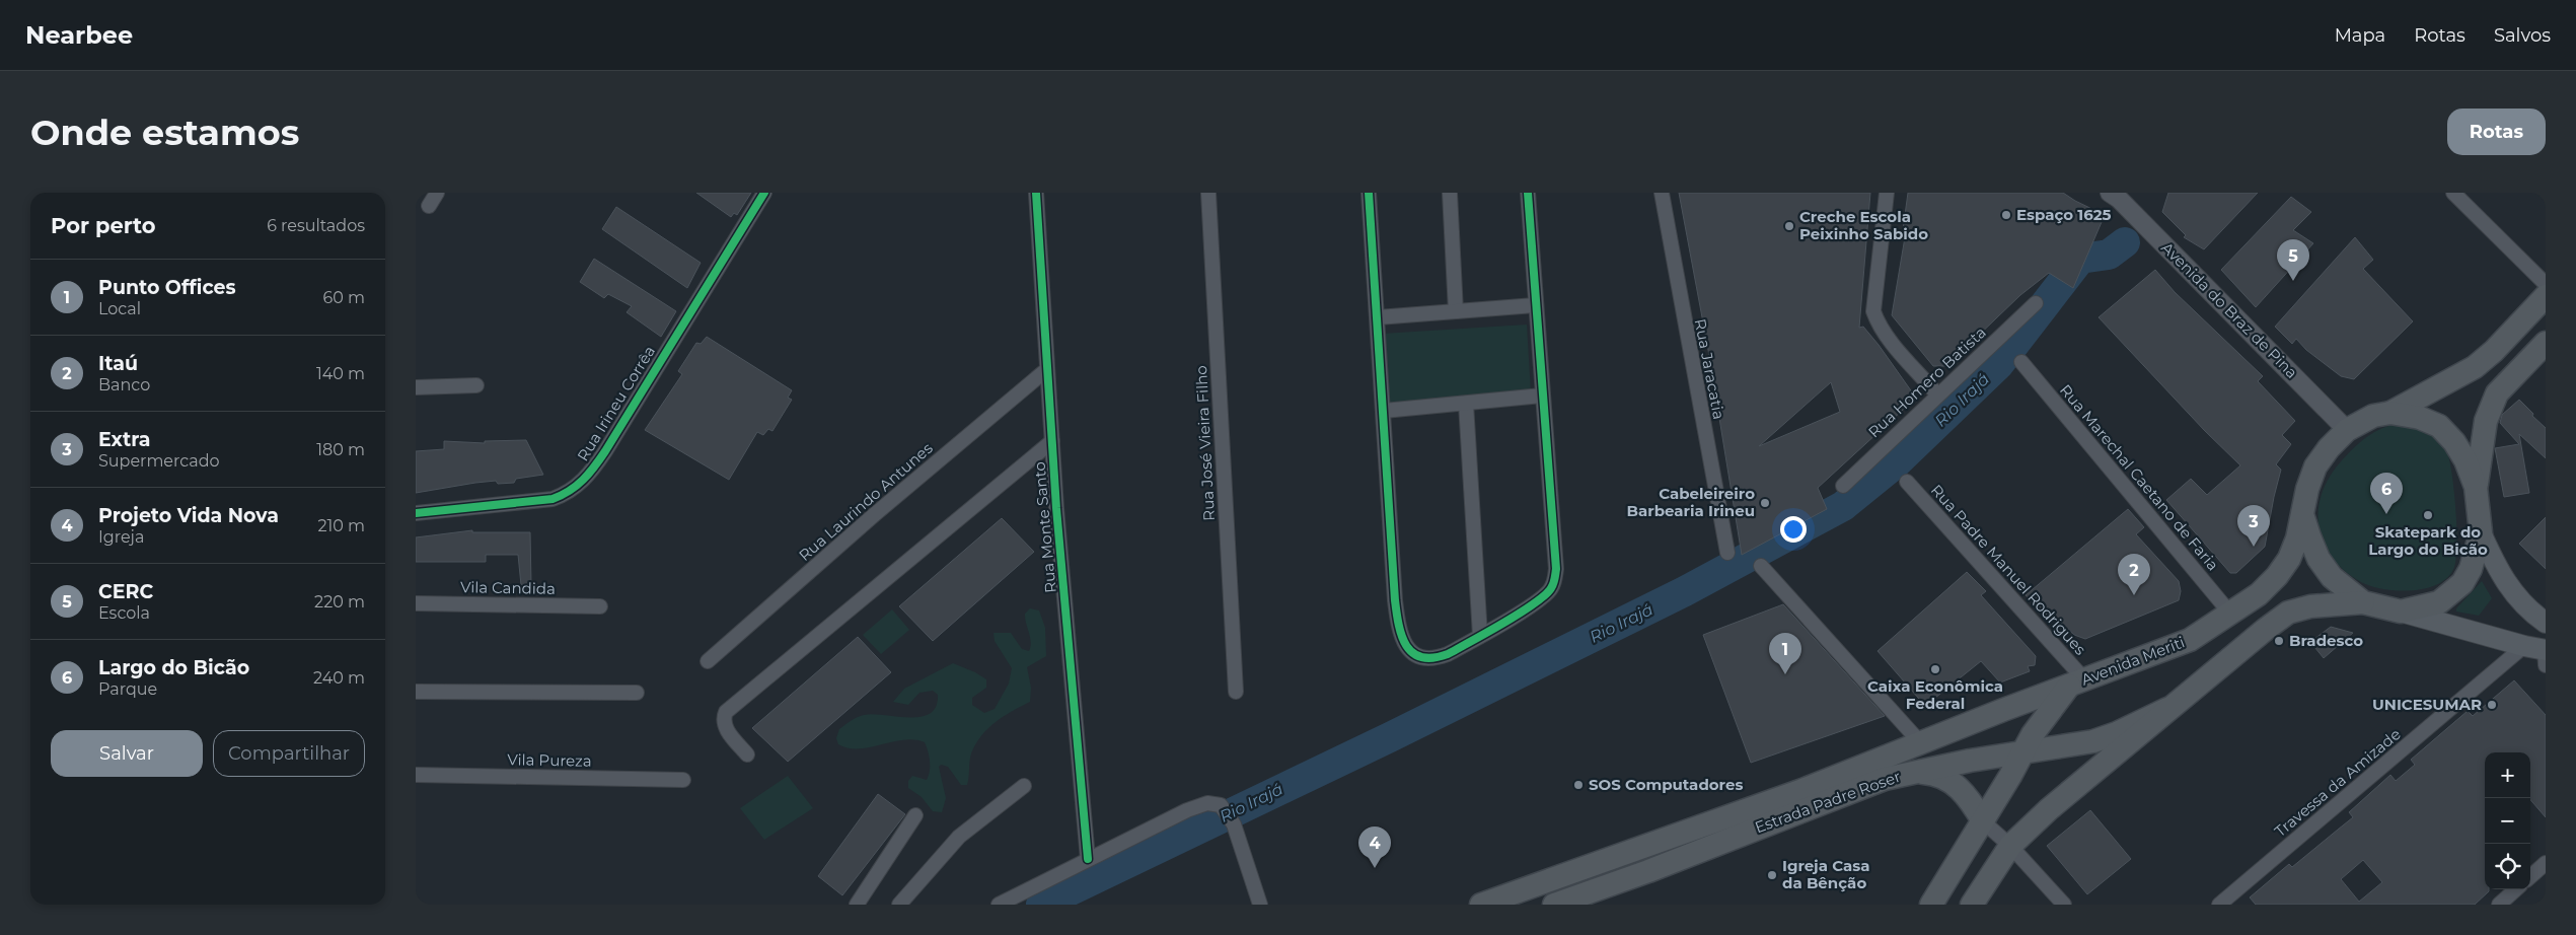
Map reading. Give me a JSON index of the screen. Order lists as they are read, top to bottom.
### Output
{
  "streets": {
    "main road": ["Avenida Meriti", "Estrada Padre Roser"],
    "street": [
      "Avenida do Braz de Pina",
      "Rua Jaracatia",
      "Rua Homero Batista",
      "Rua Irineu Corrêa",
      "Rua José Vieira Filho",
      "Rua Marechal Caetano de Faria",
      "Rua Laurindo Antunes",
      "Rua Monte Santo",
      "Rua Padre Manuel Rodrigues",
      "Vila Candida",
      "Vila Pureza",
      "Travessa da Amizade"
    ]
  },
  "crossings": [
    ["Avenida do Braz de Pina", "Avenida Meriti"],
    ["Rua Marechal Caetano de Faria", "Avenida Meriti"],
    ["Rua Laurindo Antunes", "Rua Monte Santo"],
    ["Rua Padre Manuel Rodrigues", "Avenida Meriti"],
    ["Rua Padre Manuel Rodrigues", "Estrada Padre Roser"],
    ["Avenida Meriti", "Estrada Padre Roser"]
  ],
  "water": ["Rio Irajá"],
  "places": [
    "Espaço 1625",
    "Creche Escola Peixinho Sabido",
    "Cabeleireiro Barbearia Irineu",
    "Skatepark do Largo do Bicão",
    "Bradesco",
    "Caixa Econômica Federal",
    "UNICESUMAR",
    "SOS Computadores",
    "Igreja Casa da Bênção"
  ],
  "page": {
    "header": "Nearbee",
    "nav": ["Mapa", "Rotas", "Salvos"],
    "buttons": [
      "Rotas",
      ["Salvar", "Compartilhar"]
    ],
    "title": "Onde estamos",
    "heading": ["Por perto", "6 resultados"],
    "pins": [
      "5",
      "6",
      "3",
      "2",
      "1",
      "4"
    ],
    "list": [
      {
        "mark": "1",
        "name": "Punto Offices",
        "note": "Local",
        "value": "60 m"
      },
      {
        "mark": "2",
        "name": "Itaú",
        "note": "Banco",
        "value": "140 m"
      },
      {
        "mark": "3",
        "name": "Extra",
        "note": "Supermercado",
        "value": "180 m"
      },
      {
        "mark": "4",
        "name": "Projeto Vida Nova",
        "note": "Igreja",
        "value": "210 m"
      },
      {
        "mark": "5",
        "name": "CERC",
        "note": "Escola",
        "value": "220 m"
      },
      {
        "mark": "6",
        "name": "Largo do Bicão",
        "note": "Parque",
        "value": "240 m"
      }
    ],
    "map_buttons": ["+", "−"]
  }
}
